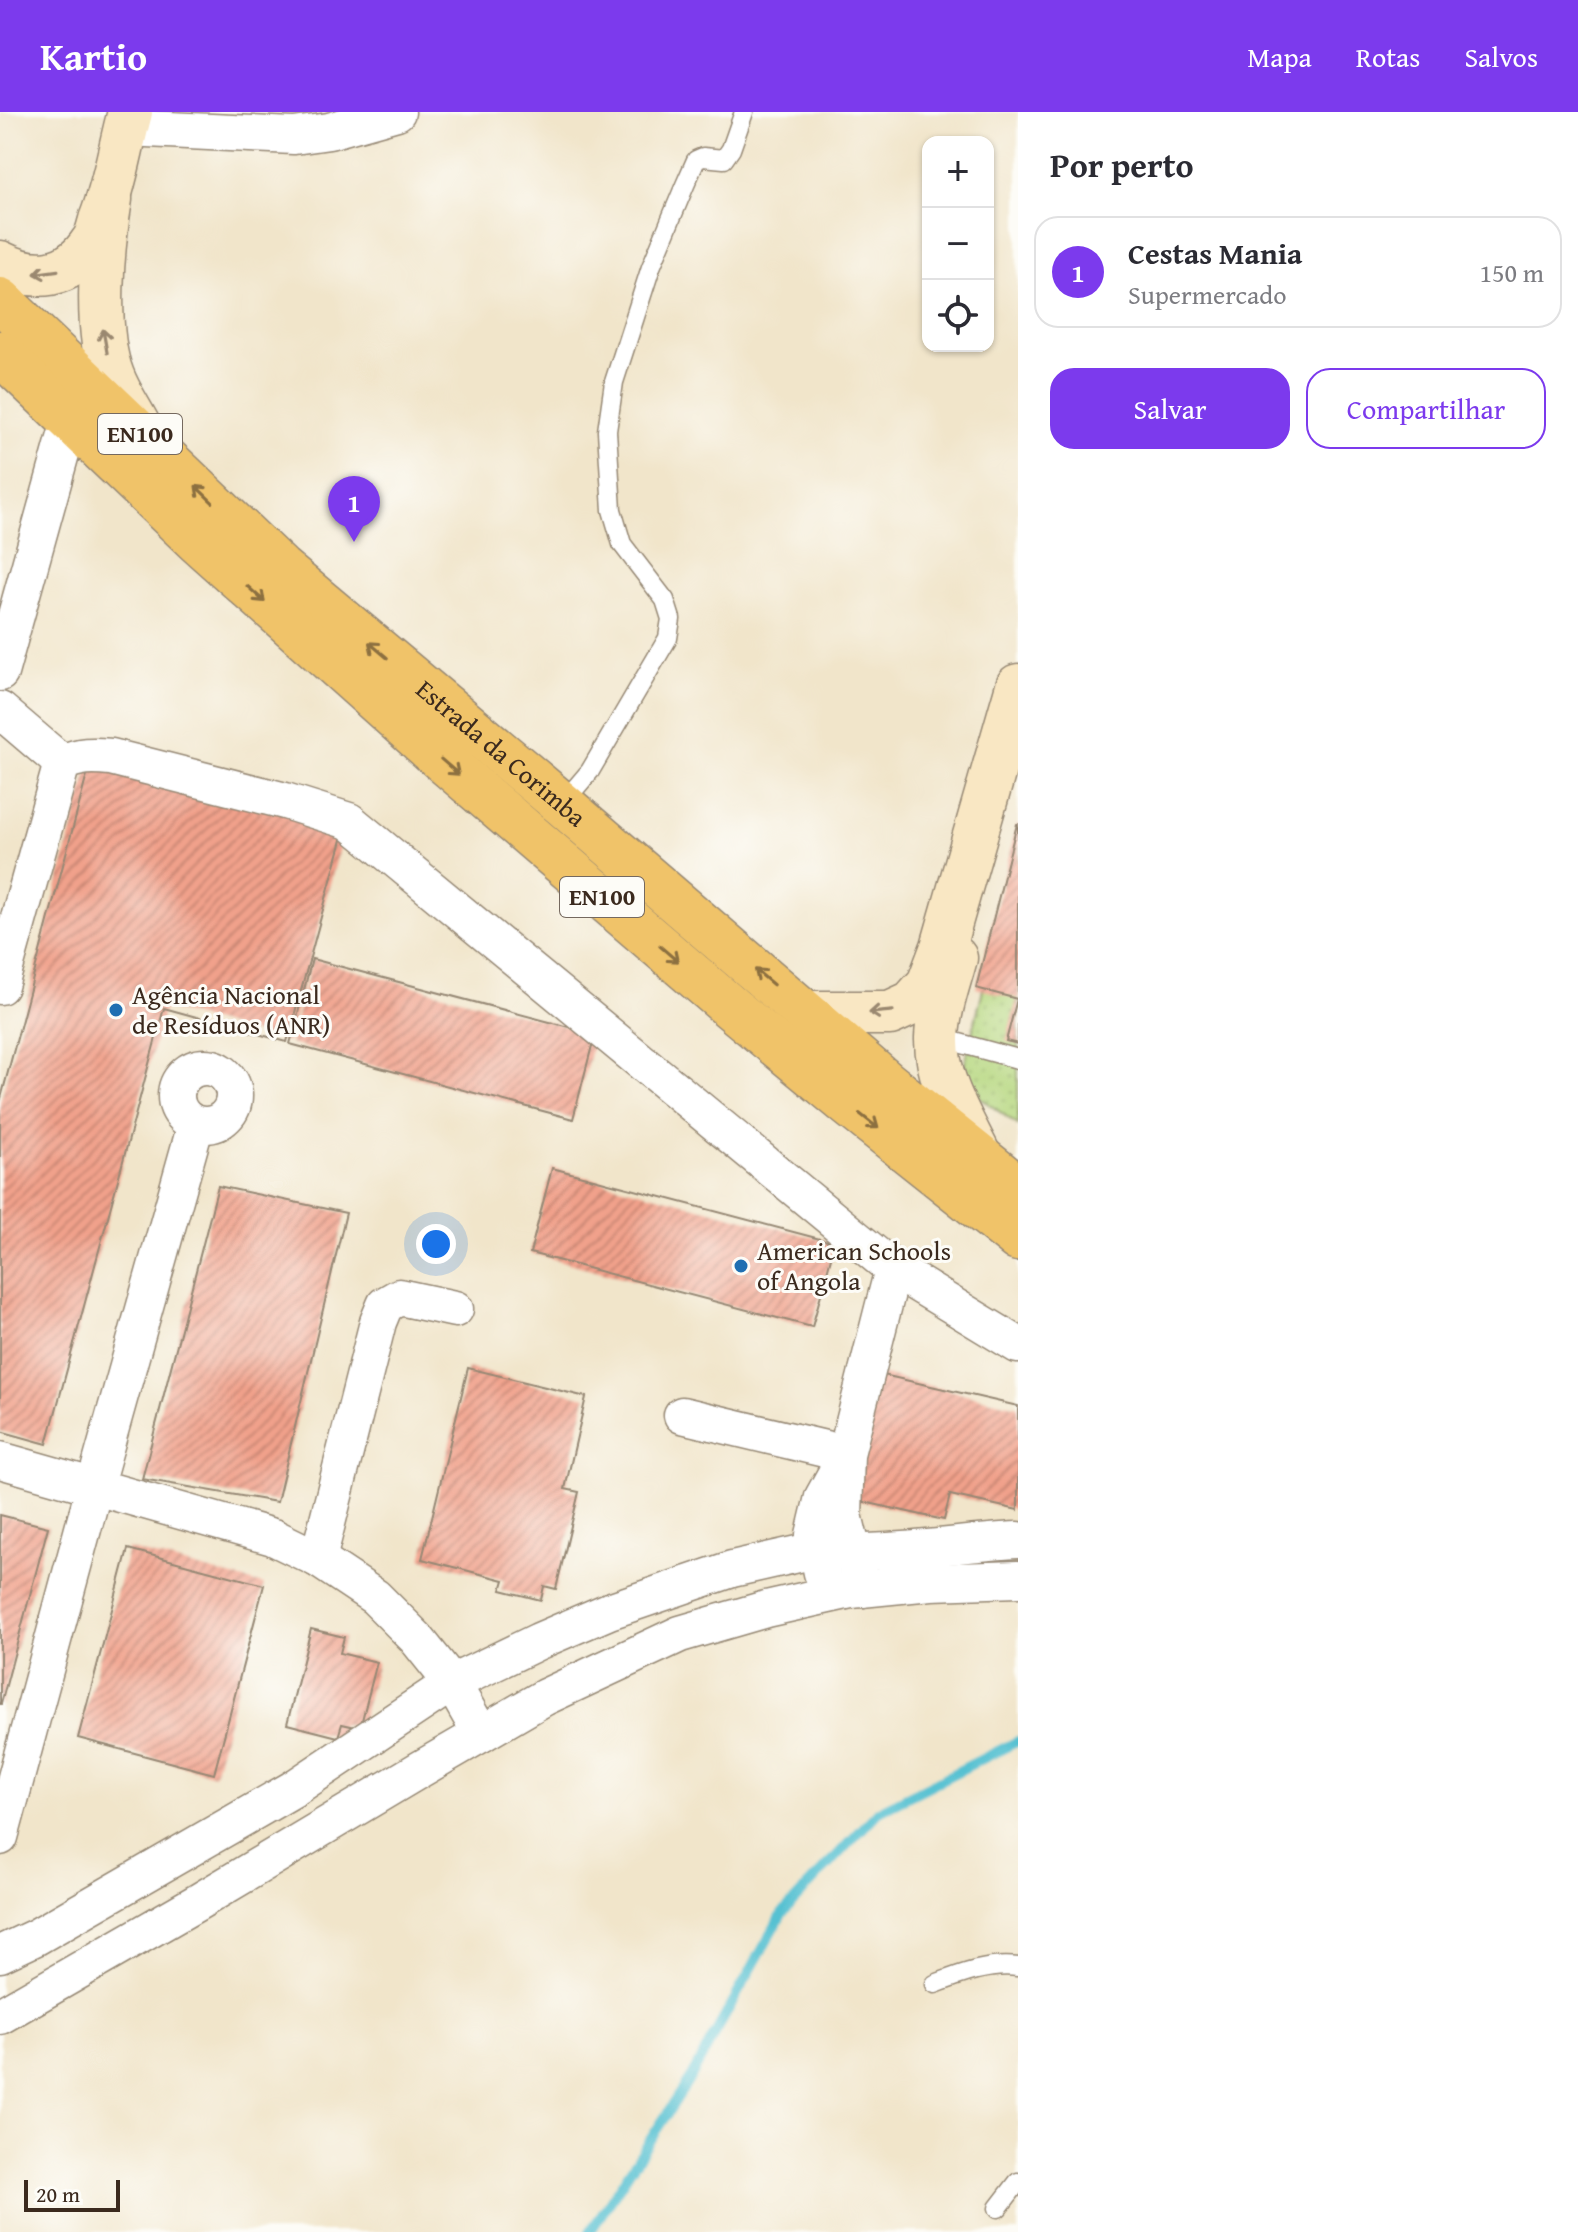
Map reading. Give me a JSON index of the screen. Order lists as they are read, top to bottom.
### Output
{
  "streets": {
    "main road": ["EN100", "Estrada da Corimba"]
  },
  "places": ["Agência Nacional de Resíduos (ANR)", "American Schools of Angola"],
  "scale_bar": "20 m",
  "page": {
    "header": "Kartio",
    "nav": ["Mapa", "Rotas", "Salvos"],
    "heading": "Por perto",
    "map_buttons": ["+", "−"],
    "list": [
      {
        "mark": "1",
        "name": "Cestas Mania",
        "note": "Supermercado",
        "value": "150 m"
      }
    ],
    "buttons": ["Salvar", "Compartilhar"],
    "pins": "1",
    "scale": "20 m"
  }
}
